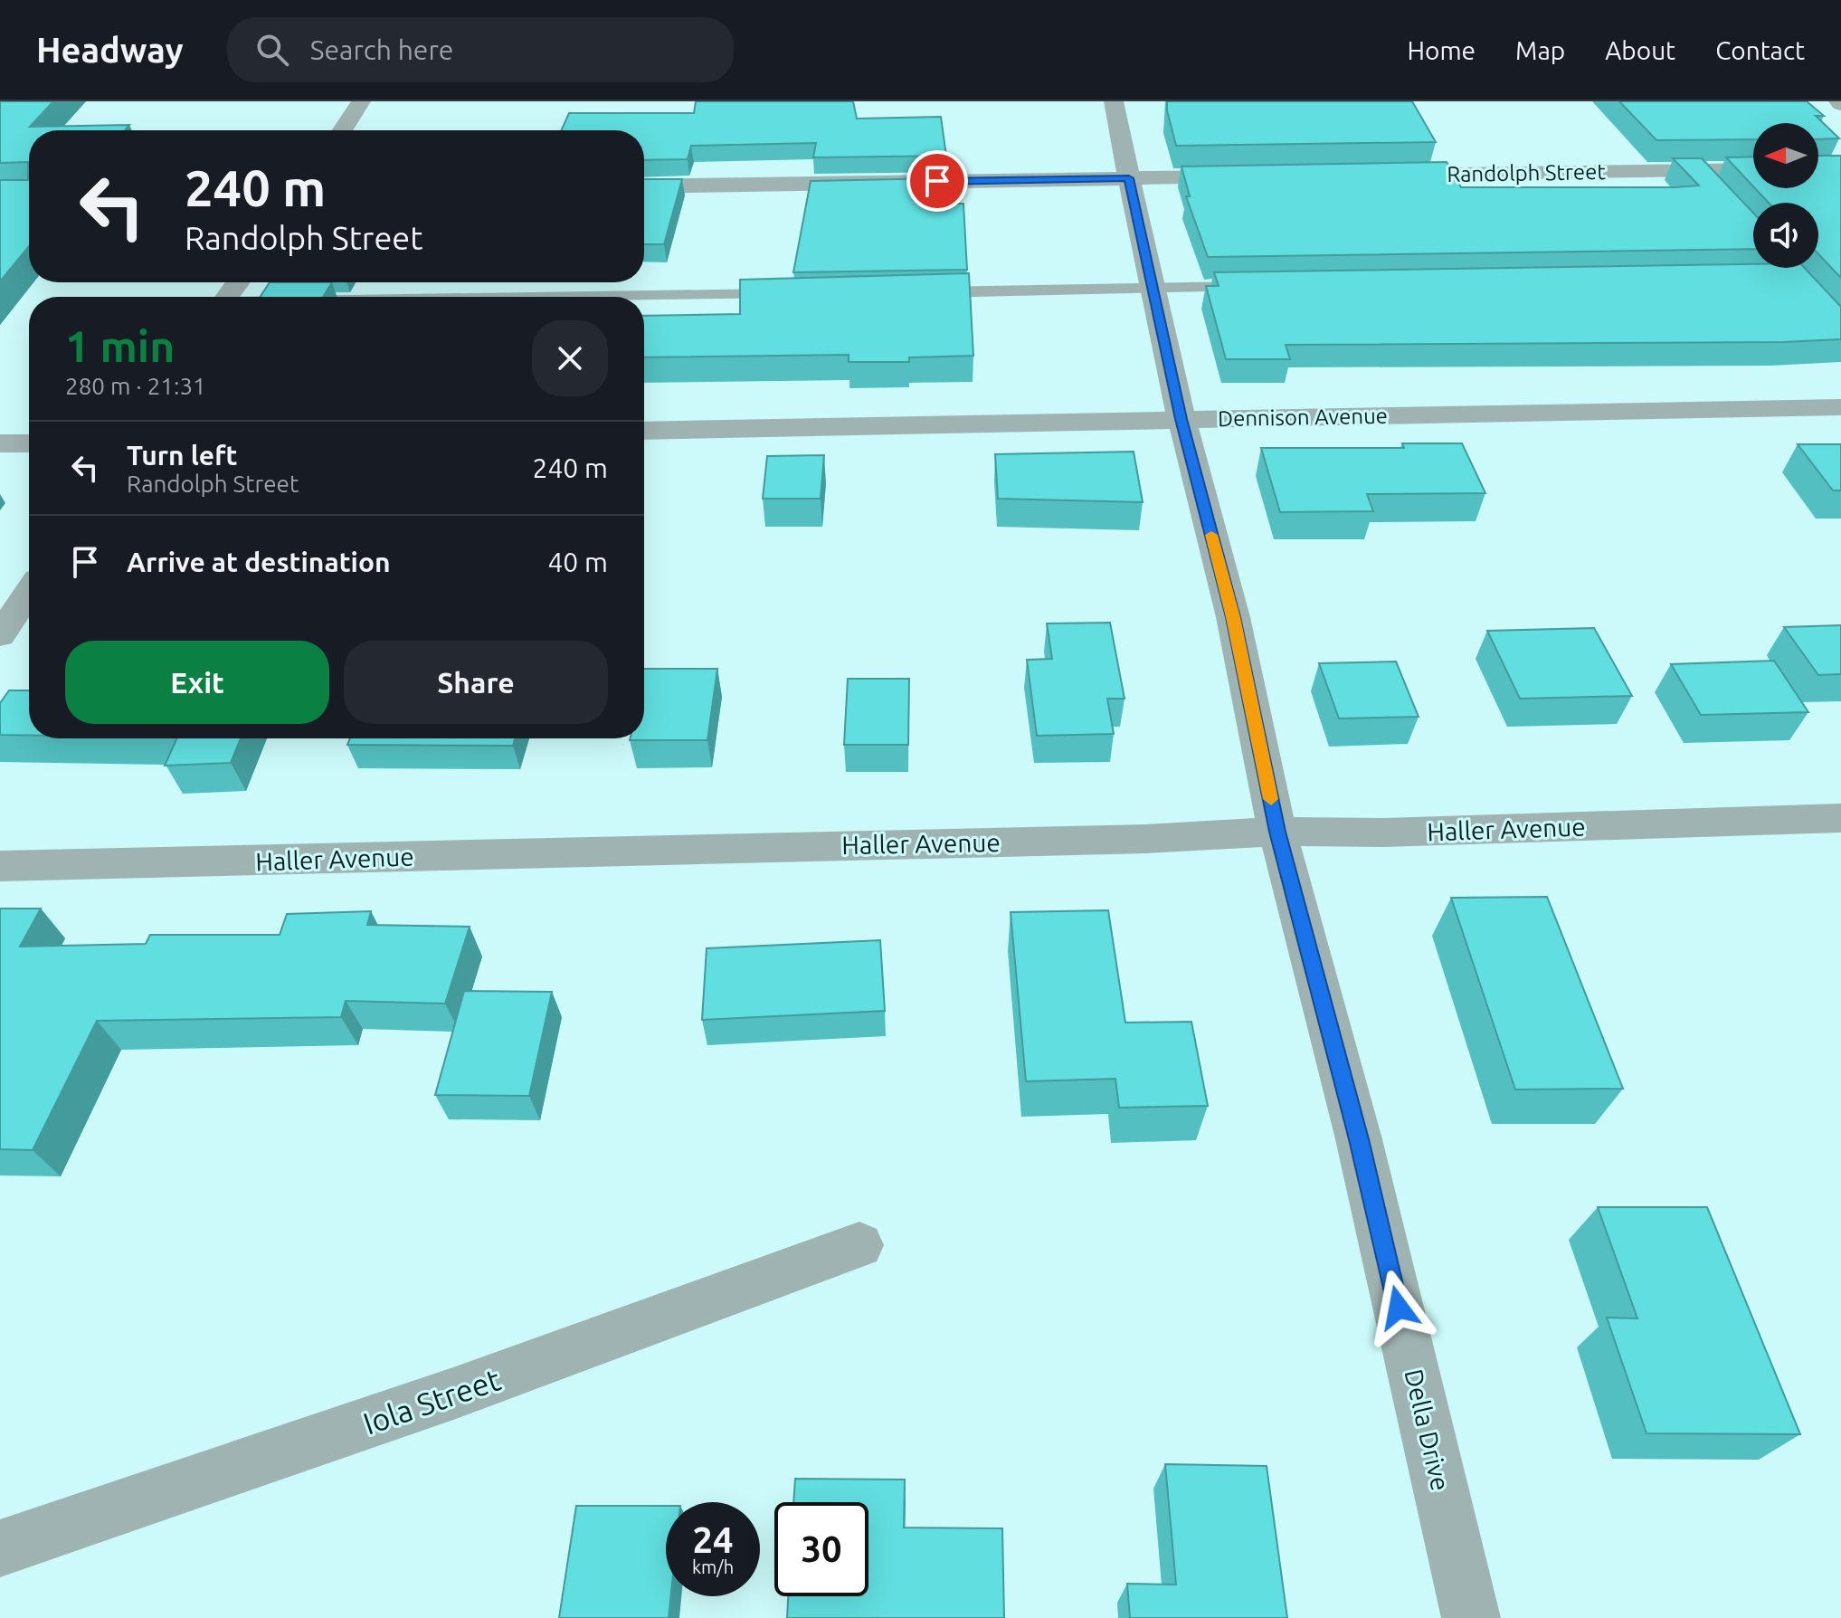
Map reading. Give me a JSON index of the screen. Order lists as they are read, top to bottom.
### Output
{
  "streets": {
    "street": [
      "Randolph Street",
      "Dennison Avenue",
      "Haller Avenue",
      "Iola Street",
      "Della Drive"
    ]
  },
  "crossings": [
    ["Dennison Avenue", "Della Drive"],
    ["Haller Avenue", "Della Drive"]
  ],
  "north": "left",
  "page": {
    "header": "Headway",
    "search": "Search here",
    "nav": [
      "Home",
      "Map",
      "About",
      "Contact"
    ],
    "turn": ["240 m", "Randolph Street"],
    "heading": ["1 min", "280 m · 21:31"],
    "list": [
      {
        "name": "Turn left",
        "note": "Randolph Street",
        "value": "240 m"
      },
      {
        "name": "Arrive at destination",
        "value": "40 m"
      }
    ],
    "buttons": ["Exit", "Share"],
    "speed": "24 km/h",
    "limit": "30"
  }
}
